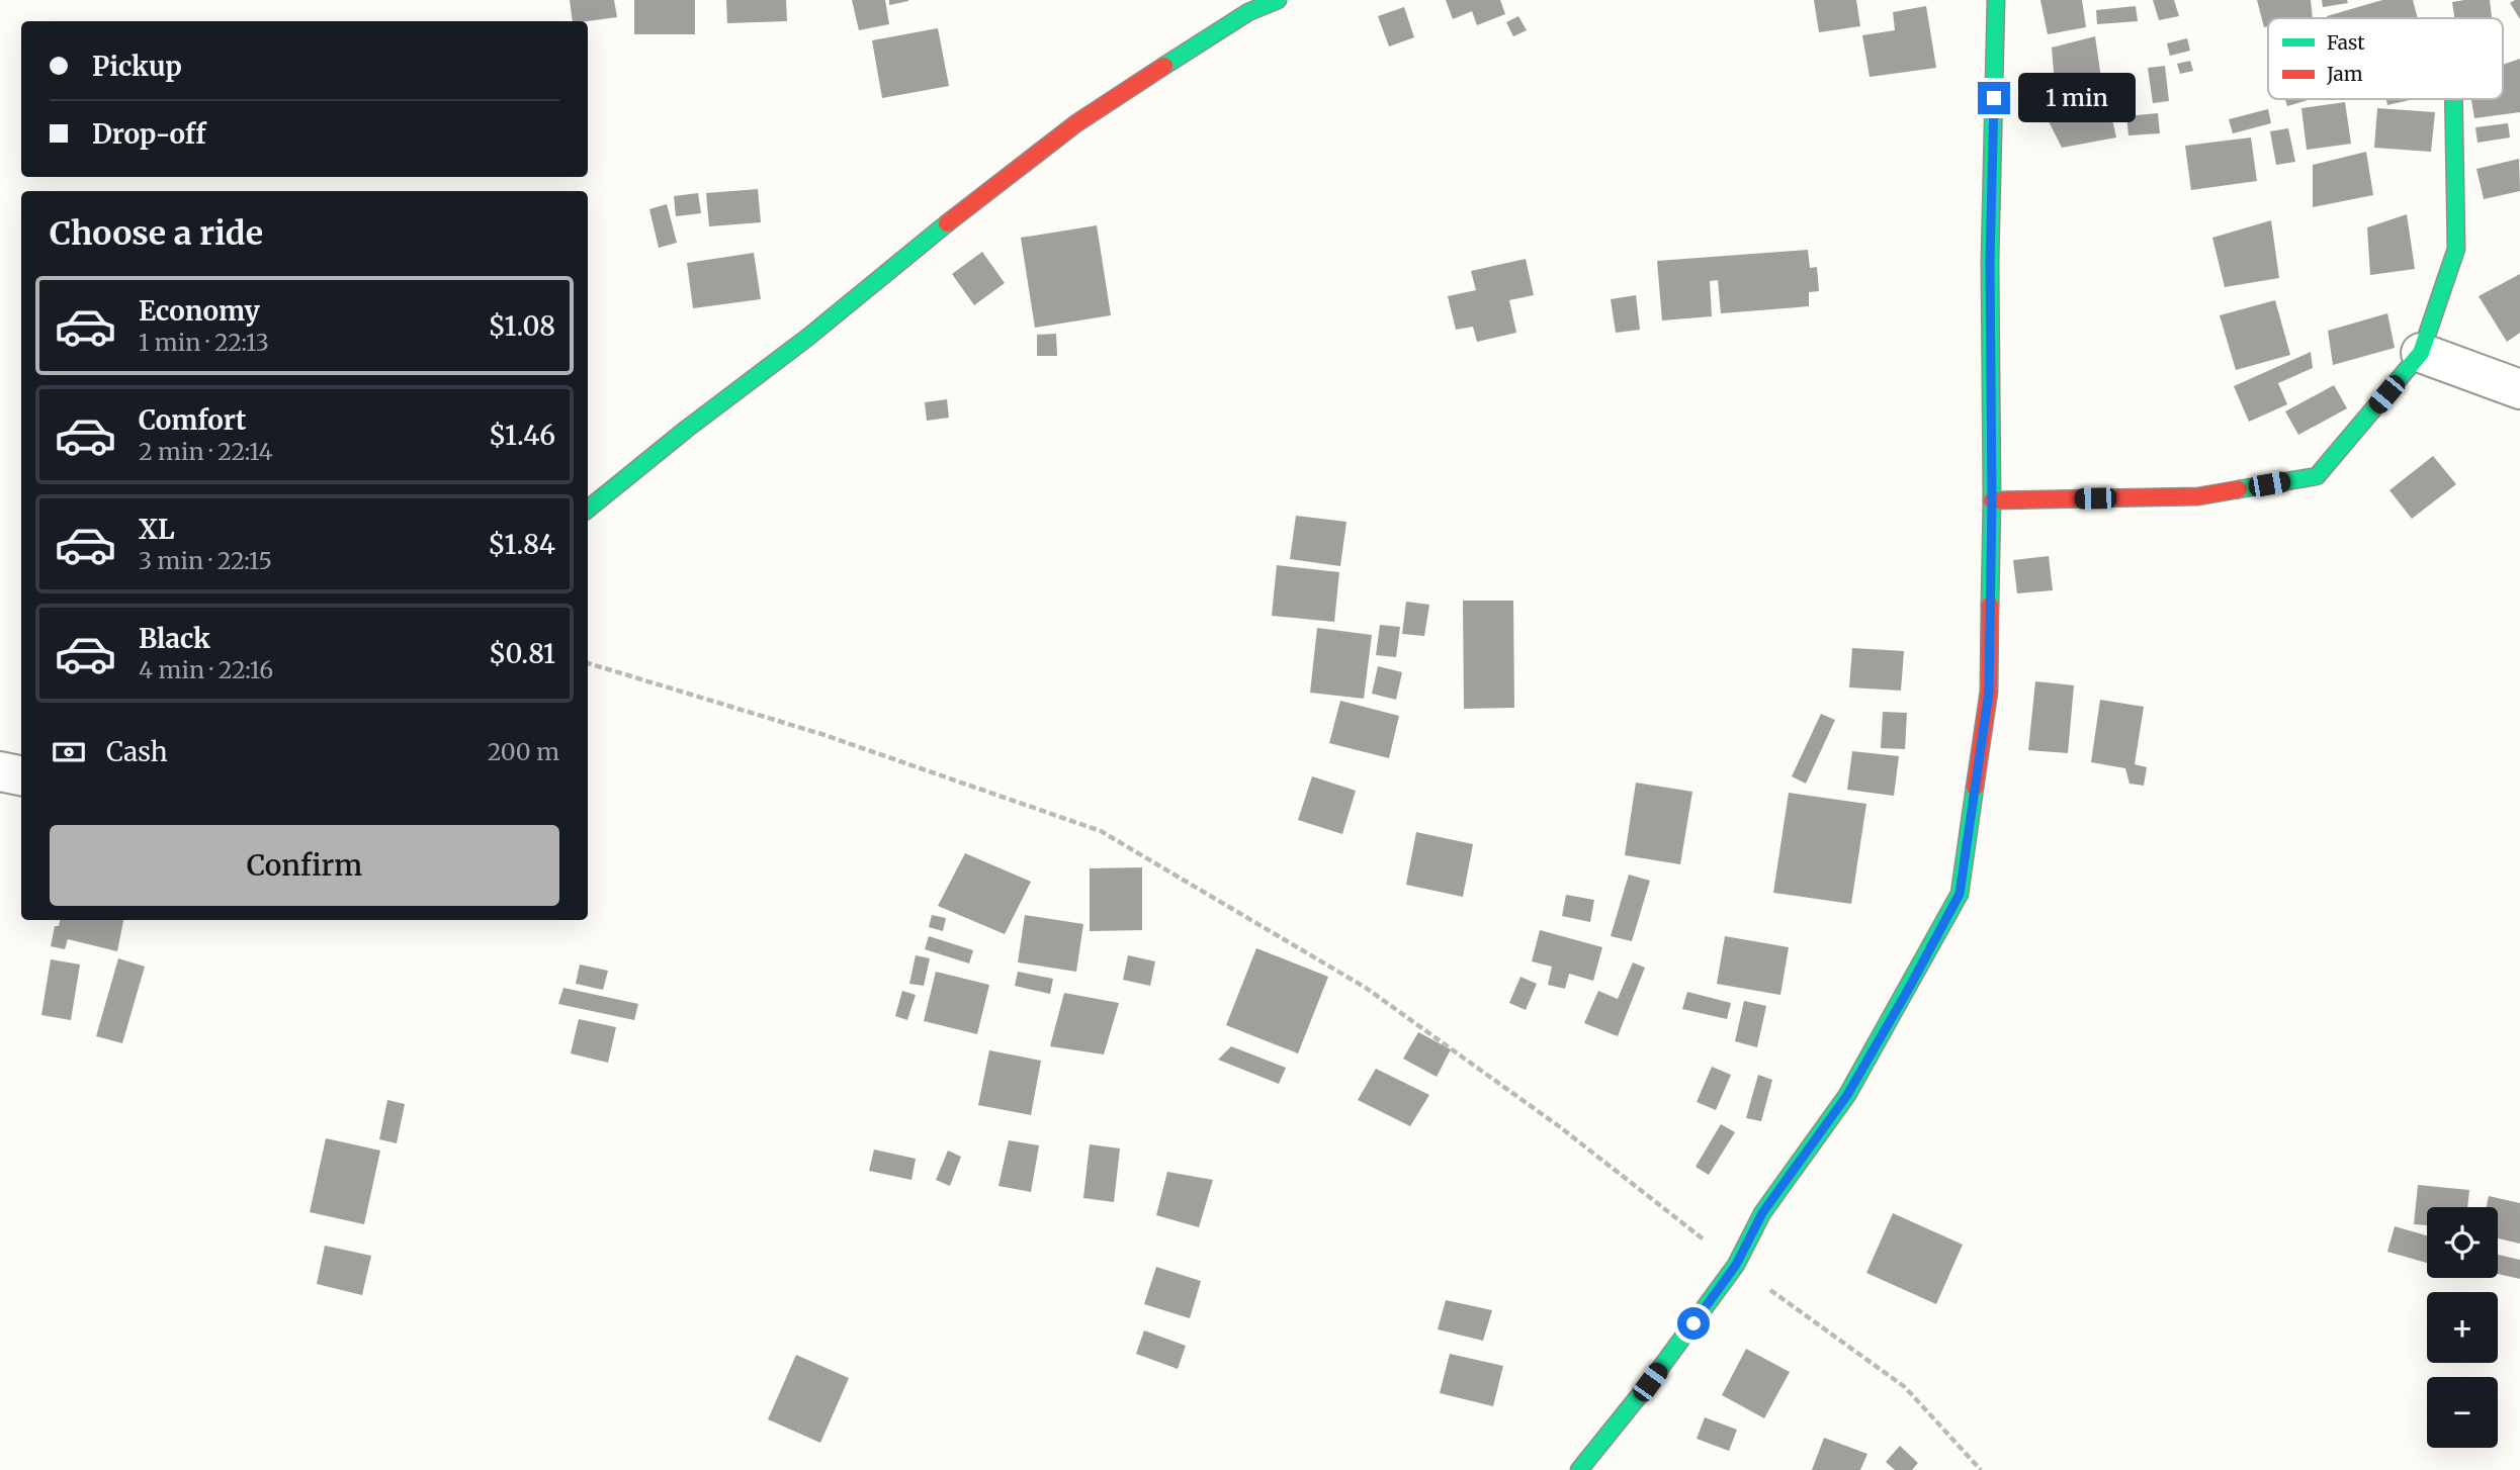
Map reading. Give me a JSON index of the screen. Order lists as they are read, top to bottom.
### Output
{
  "legend": ["Fast", "Jam"],
  "page": {
    "banner": ["Pickup", "Drop-off"],
    "bubble": "1 min",
    "heading": "Choose a ride",
    "list": [
      {
        "name": "Economy",
        "note": "1 min · 22:13",
        "value": "$1.08"
      },
      {
        "name": "Comfort",
        "note": "2 min · 22:14",
        "value": "$1.46"
      },
      {
        "name": "XL",
        "note": "3 min · 22:15",
        "value": "$1.84"
      },
      {
        "name": "Black",
        "note": "4 min · 22:16",
        "value": "$0.81"
      }
    ],
    "pay": ["Cash", "200 m"],
    "buttons": "Confirm",
    "map_buttons": ["+", "−"]
  }
}
